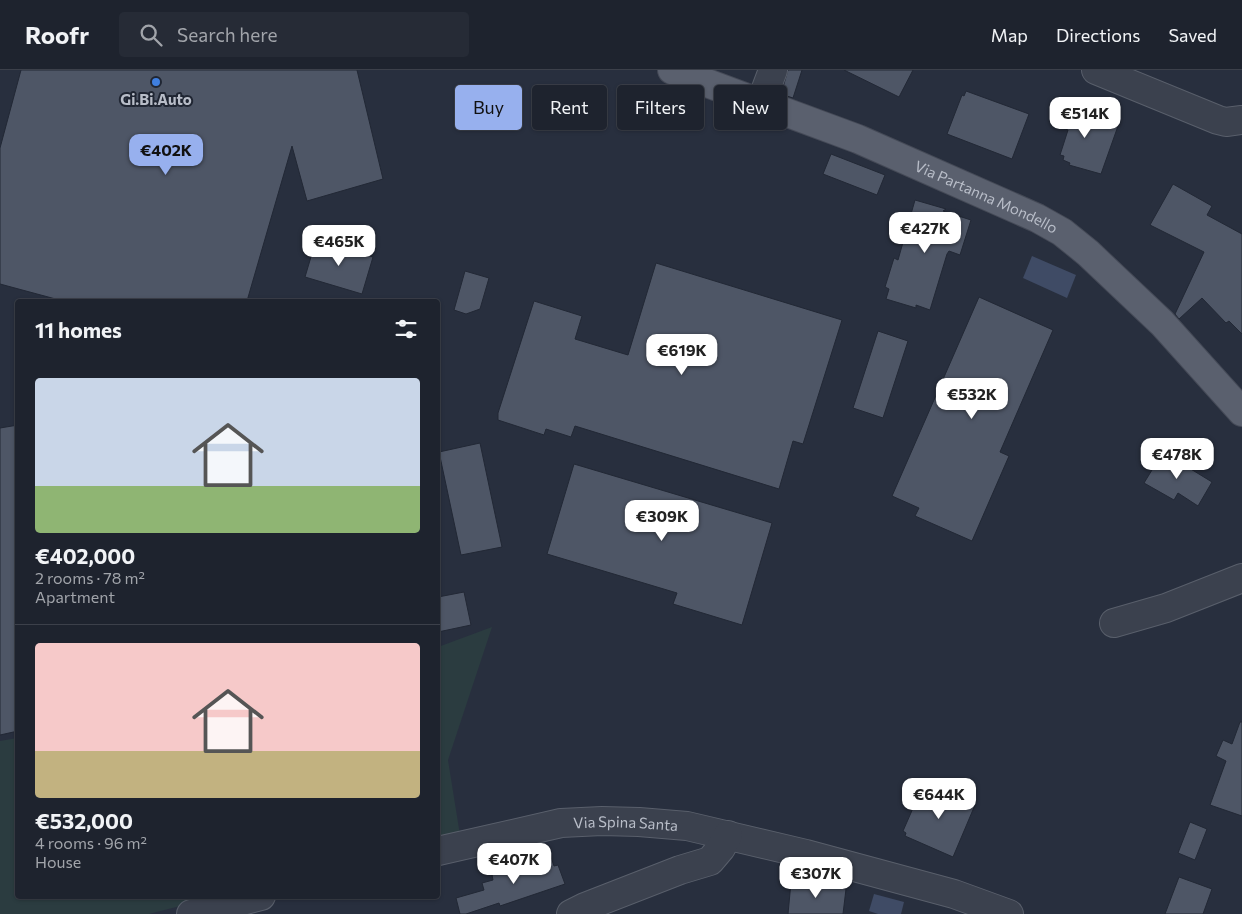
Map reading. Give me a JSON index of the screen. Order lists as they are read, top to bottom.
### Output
{
  "streets": {
    "main road": ["Via Partanna Mondello"],
    "street": ["Via Spina Santa"]
  },
  "places": ["Gi.Bi.Auto"],
  "page": {
    "header": "Roofr",
    "search": "Search here",
    "nav": ["Map", "Directions", "Saved"],
    "chip": [
      "Buy",
      "Rent",
      "Filters",
      "New"
    ],
    "price": [
      "€514K",
      "€402K",
      "€427K",
      "€465K",
      "€619K",
      "€532K",
      "€478K",
      "€309K",
      "€644K",
      "€407K",
      "€307K"
    ],
    "heading": "11 homes",
    "list": [
      {
        "name": "€402,000",
        "note": "2 rooms · 78 m² · Apartment"
      },
      {
        "name": "€532,000",
        "note": "4 rooms · 96 m² · House"
      }
    ]
  }
}
